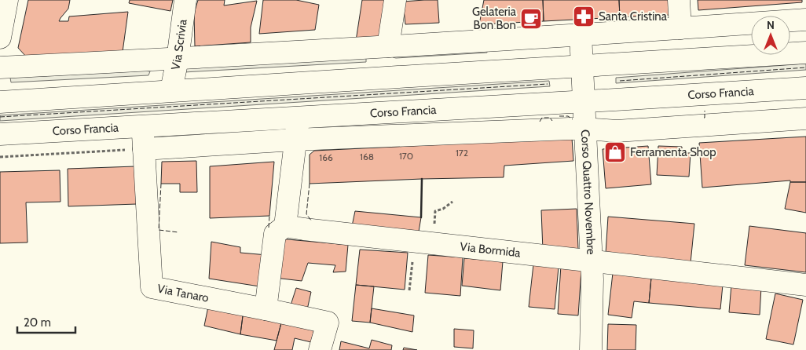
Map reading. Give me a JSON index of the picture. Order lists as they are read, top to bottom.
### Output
{
  "streets": {
    "street": [
      "Via Scrivia",
      "Corso Francia",
      "Corso Quattro Novembre",
      "Via Bormida",
      "Via Tanaro"
    ]
  },
  "crossings": [
    ["Corso Francia", "Corso Quattro Novembre"],
    ["Corso Francia", "Via Tanaro"],
    ["Corso Quattro Novembre", "Via Bormida"]
  ],
  "places": {
    "pharmacy": ["Santa Cristina"],
    "cafe": ["Gelateria Bon Bon"],
    "shop": ["Ferramenta Shop"]
  },
  "house_numbers": [
    "172",
    "170",
    "168",
    "166"
  ],
  "scale_bar": "20 m",
  "north": "top"
}
